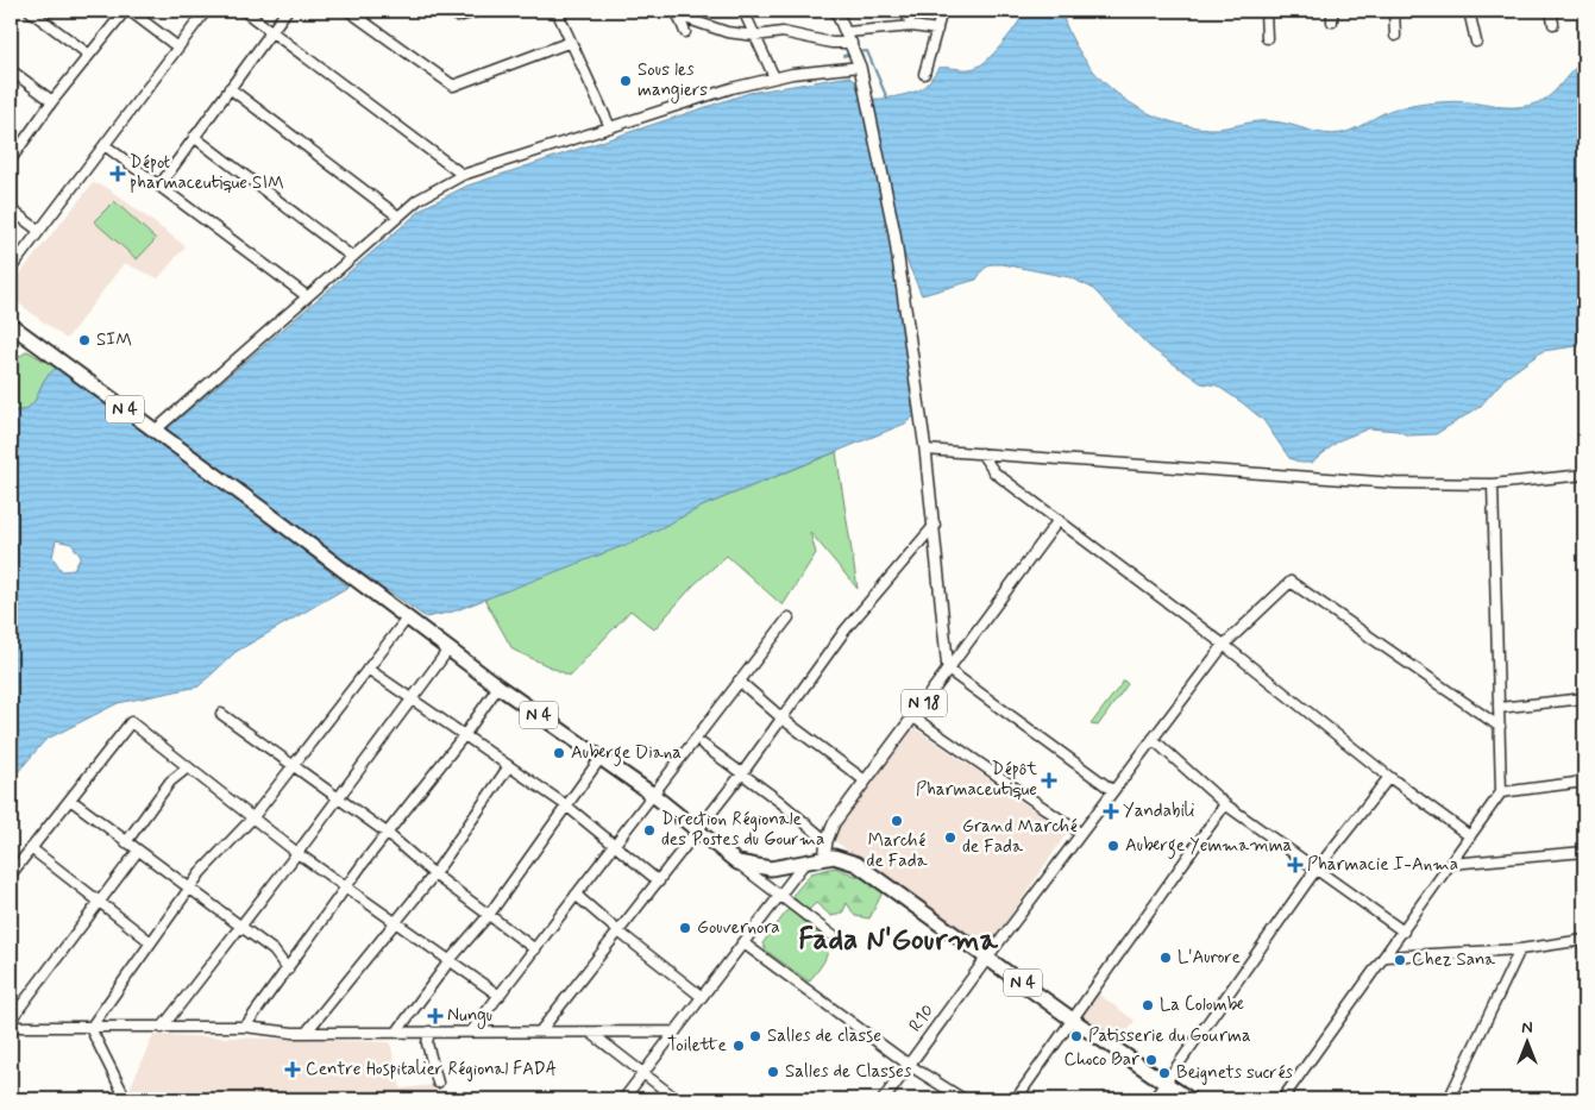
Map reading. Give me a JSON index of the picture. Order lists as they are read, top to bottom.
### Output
{
  "streets": {
    "highway": ["N 4"],
    "main road": ["N 18", "R10"]
  },
  "crossings": [
    ["N 4", "N 18"],
    ["N 4", "R10"]
  ],
  "districts": ["Fada N'Gourma"],
  "places": {
    "other": [
      "Sous les mangiers",
      "SIM",
      "Auberge Diana",
      "Marché de Fada",
      "Direction Régionale des Postes du Gourma",
      "Grand Marché de Fada",
      "Auberge Yemmamma",
      "Gouvernora",
      "L'Aurore",
      "Chez Sana",
      "La Colombe",
      "Salles de classe",
      "Patisserie du Gourma",
      "Toilette",
      "Choco Bar",
      "Salles de Classes",
      "Beignets sucrés"
    ],
    "health": [
      "Dépot pharmaceutique SIM",
      "Dépôt Pharmaceutique",
      "Yandabili",
      "Pharmacie I-Anma",
      "Nungu",
      "Centre Hospitalier Régional FADA"
    ]
  },
  "north": "top"
}
